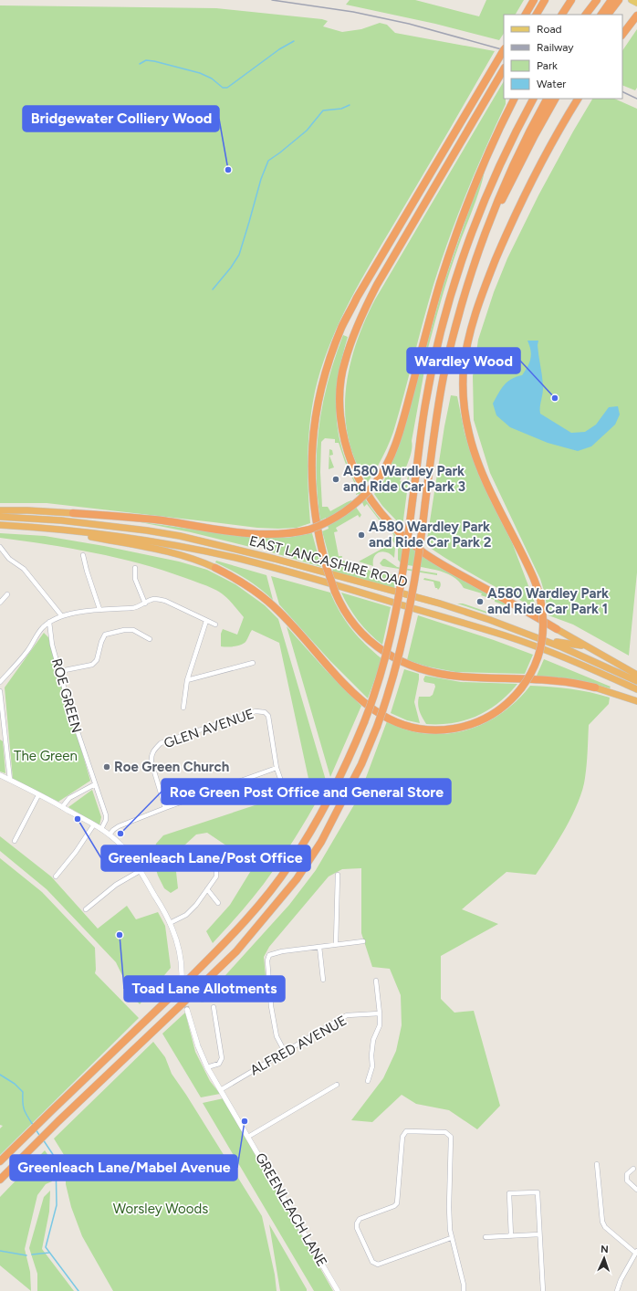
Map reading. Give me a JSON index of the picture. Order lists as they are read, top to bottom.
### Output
{
  "streets": {
    "highway": ["EAST LANCASHIRE ROAD"],
    "street": [
      "ROE GREEN",
      "GLEN AVENUE",
      "ALFRED AVENUE",
      "GREENLEACH LANE"
    ]
  },
  "crossings": [
    ["ALFRED AVENUE", "GREENLEACH LANE"]
  ],
  "parks": ["The Green", "Worsley Woods"],
  "places": [
    "Bridgewater Colliery Wood",
    "Wardley Wood",
    "A580 Wardley Park and Ride Car Park 3",
    "A580 Wardley Park and Ride Car Park 2",
    "A580 Wardley Park and Ride Car Park 1",
    "Roe Green Church",
    "Greenleach Lane/Post Office",
    "Roe Green Post Office and General Store",
    "Toad Lane Allotments",
    "Greenleach Lane/Mabel Avenue"
  ],
  "legend": [
    "Road",
    "Railway",
    "Park",
    "Water"
  ],
  "north": "top"
}
